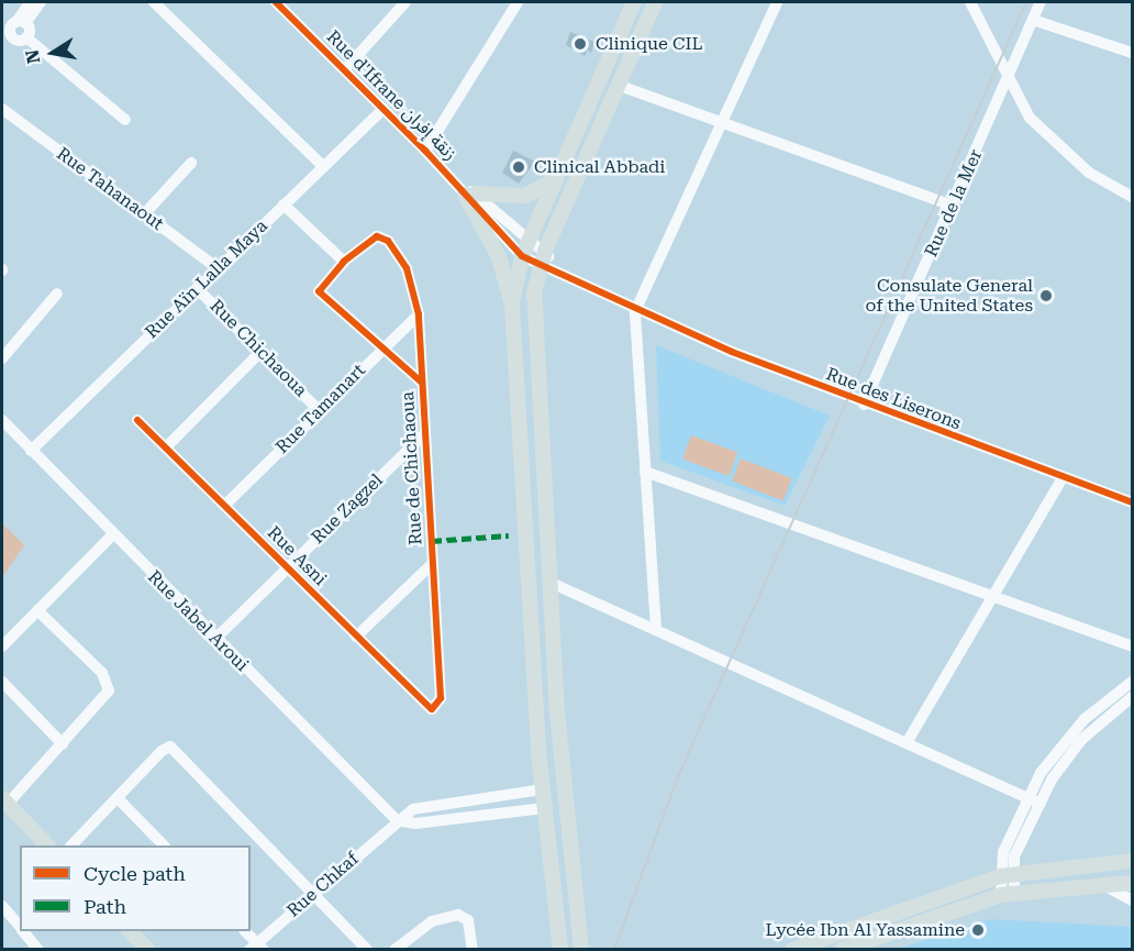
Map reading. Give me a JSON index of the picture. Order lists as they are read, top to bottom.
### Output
{
  "streets": {
    "street": [
      "Rue d'Ifrane زنقة إفران",
      "Rue Tahanaout",
      "Rue de la Mer",
      "Rue Aïn Lalla Maya",
      "Rue Chichaoua",
      "Rue des Liserons",
      "Rue Tamanart",
      "Rue de Chichaoua",
      "Rue Zagzel",
      "Rue Asni",
      "Rue Jabel Aroui",
      "Rue Chkaf"
    ]
  },
  "crossings": [
    ["Rue d'Ifrane زنقة إفران", "Rue Aïn Lalla Maya"],
    ["Rue d'Ifrane زنقة إفران", "Rue des Liserons"],
    ["Rue Tahanaout", "Rue Aïn Lalla Maya"],
    ["Rue de la Mer", "Rue des Liserons"],
    ["Rue Aïn Lalla Maya", "Rue Chichaoua"],
    ["Rue Aïn Lalla Maya", "Rue Jabel Aroui"],
    ["Rue Chichaoua", "Rue Tamanart"],
    ["Rue Tamanart", "Rue de Chichaoua"],
    ["Rue Tamanart", "Rue Asni"],
    ["Rue de Chichaoua", "Rue Zagzel"],
    ["Rue de Chichaoua", "Rue Asni"],
    ["Rue Zagzel", "Rue Asni"],
    ["Rue Zagzel", "Rue Jabel Aroui"],
    ["Rue Jabel Aroui", "Rue Chkaf"]
  ],
  "places": [
    "Clinique CIL",
    "Clinical Abbadi",
    "Consulate General of the United States",
    "Lycée Ibn Al Yassamine"
  ],
  "legend": ["Cycle path", "Path"],
  "north": "left"
}
